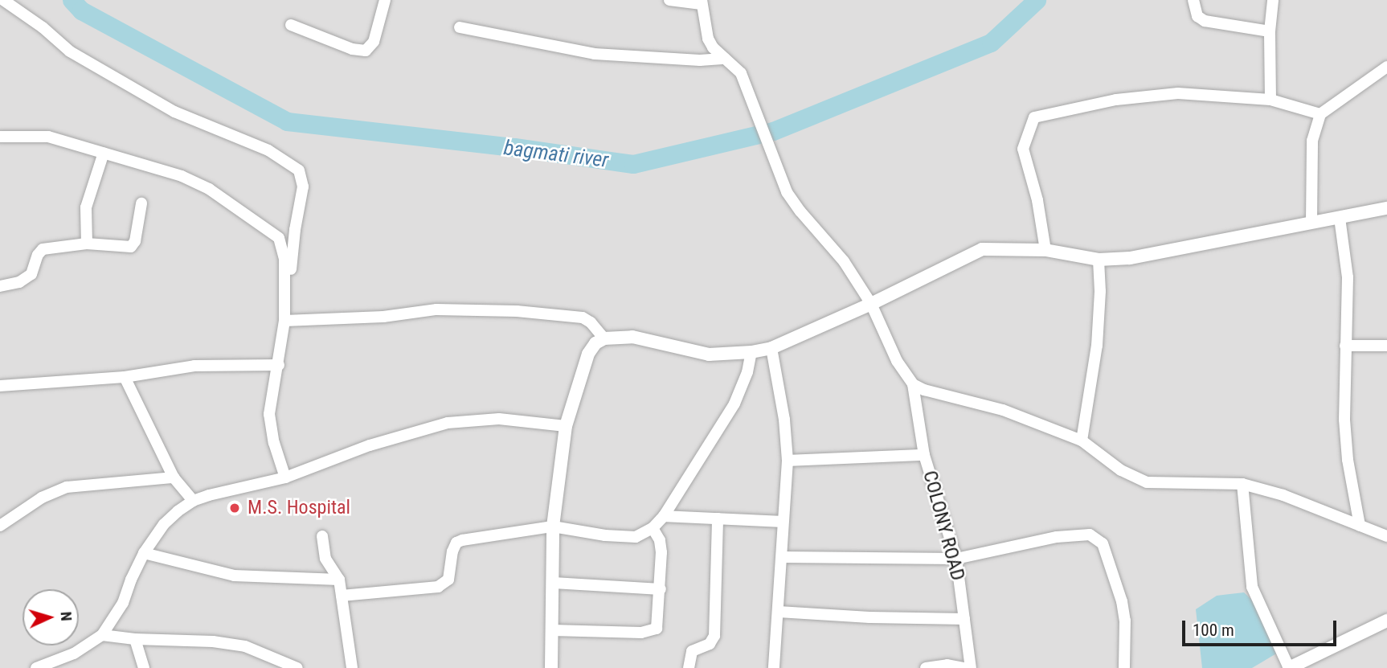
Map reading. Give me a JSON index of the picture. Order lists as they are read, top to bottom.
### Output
{
  "streets": {
    "street": ["COLONY ROAD"]
  },
  "water": ["bagmati river"],
  "places": ["M.S. Hospital"],
  "scale_bar": "100 m",
  "north": "right"
}
